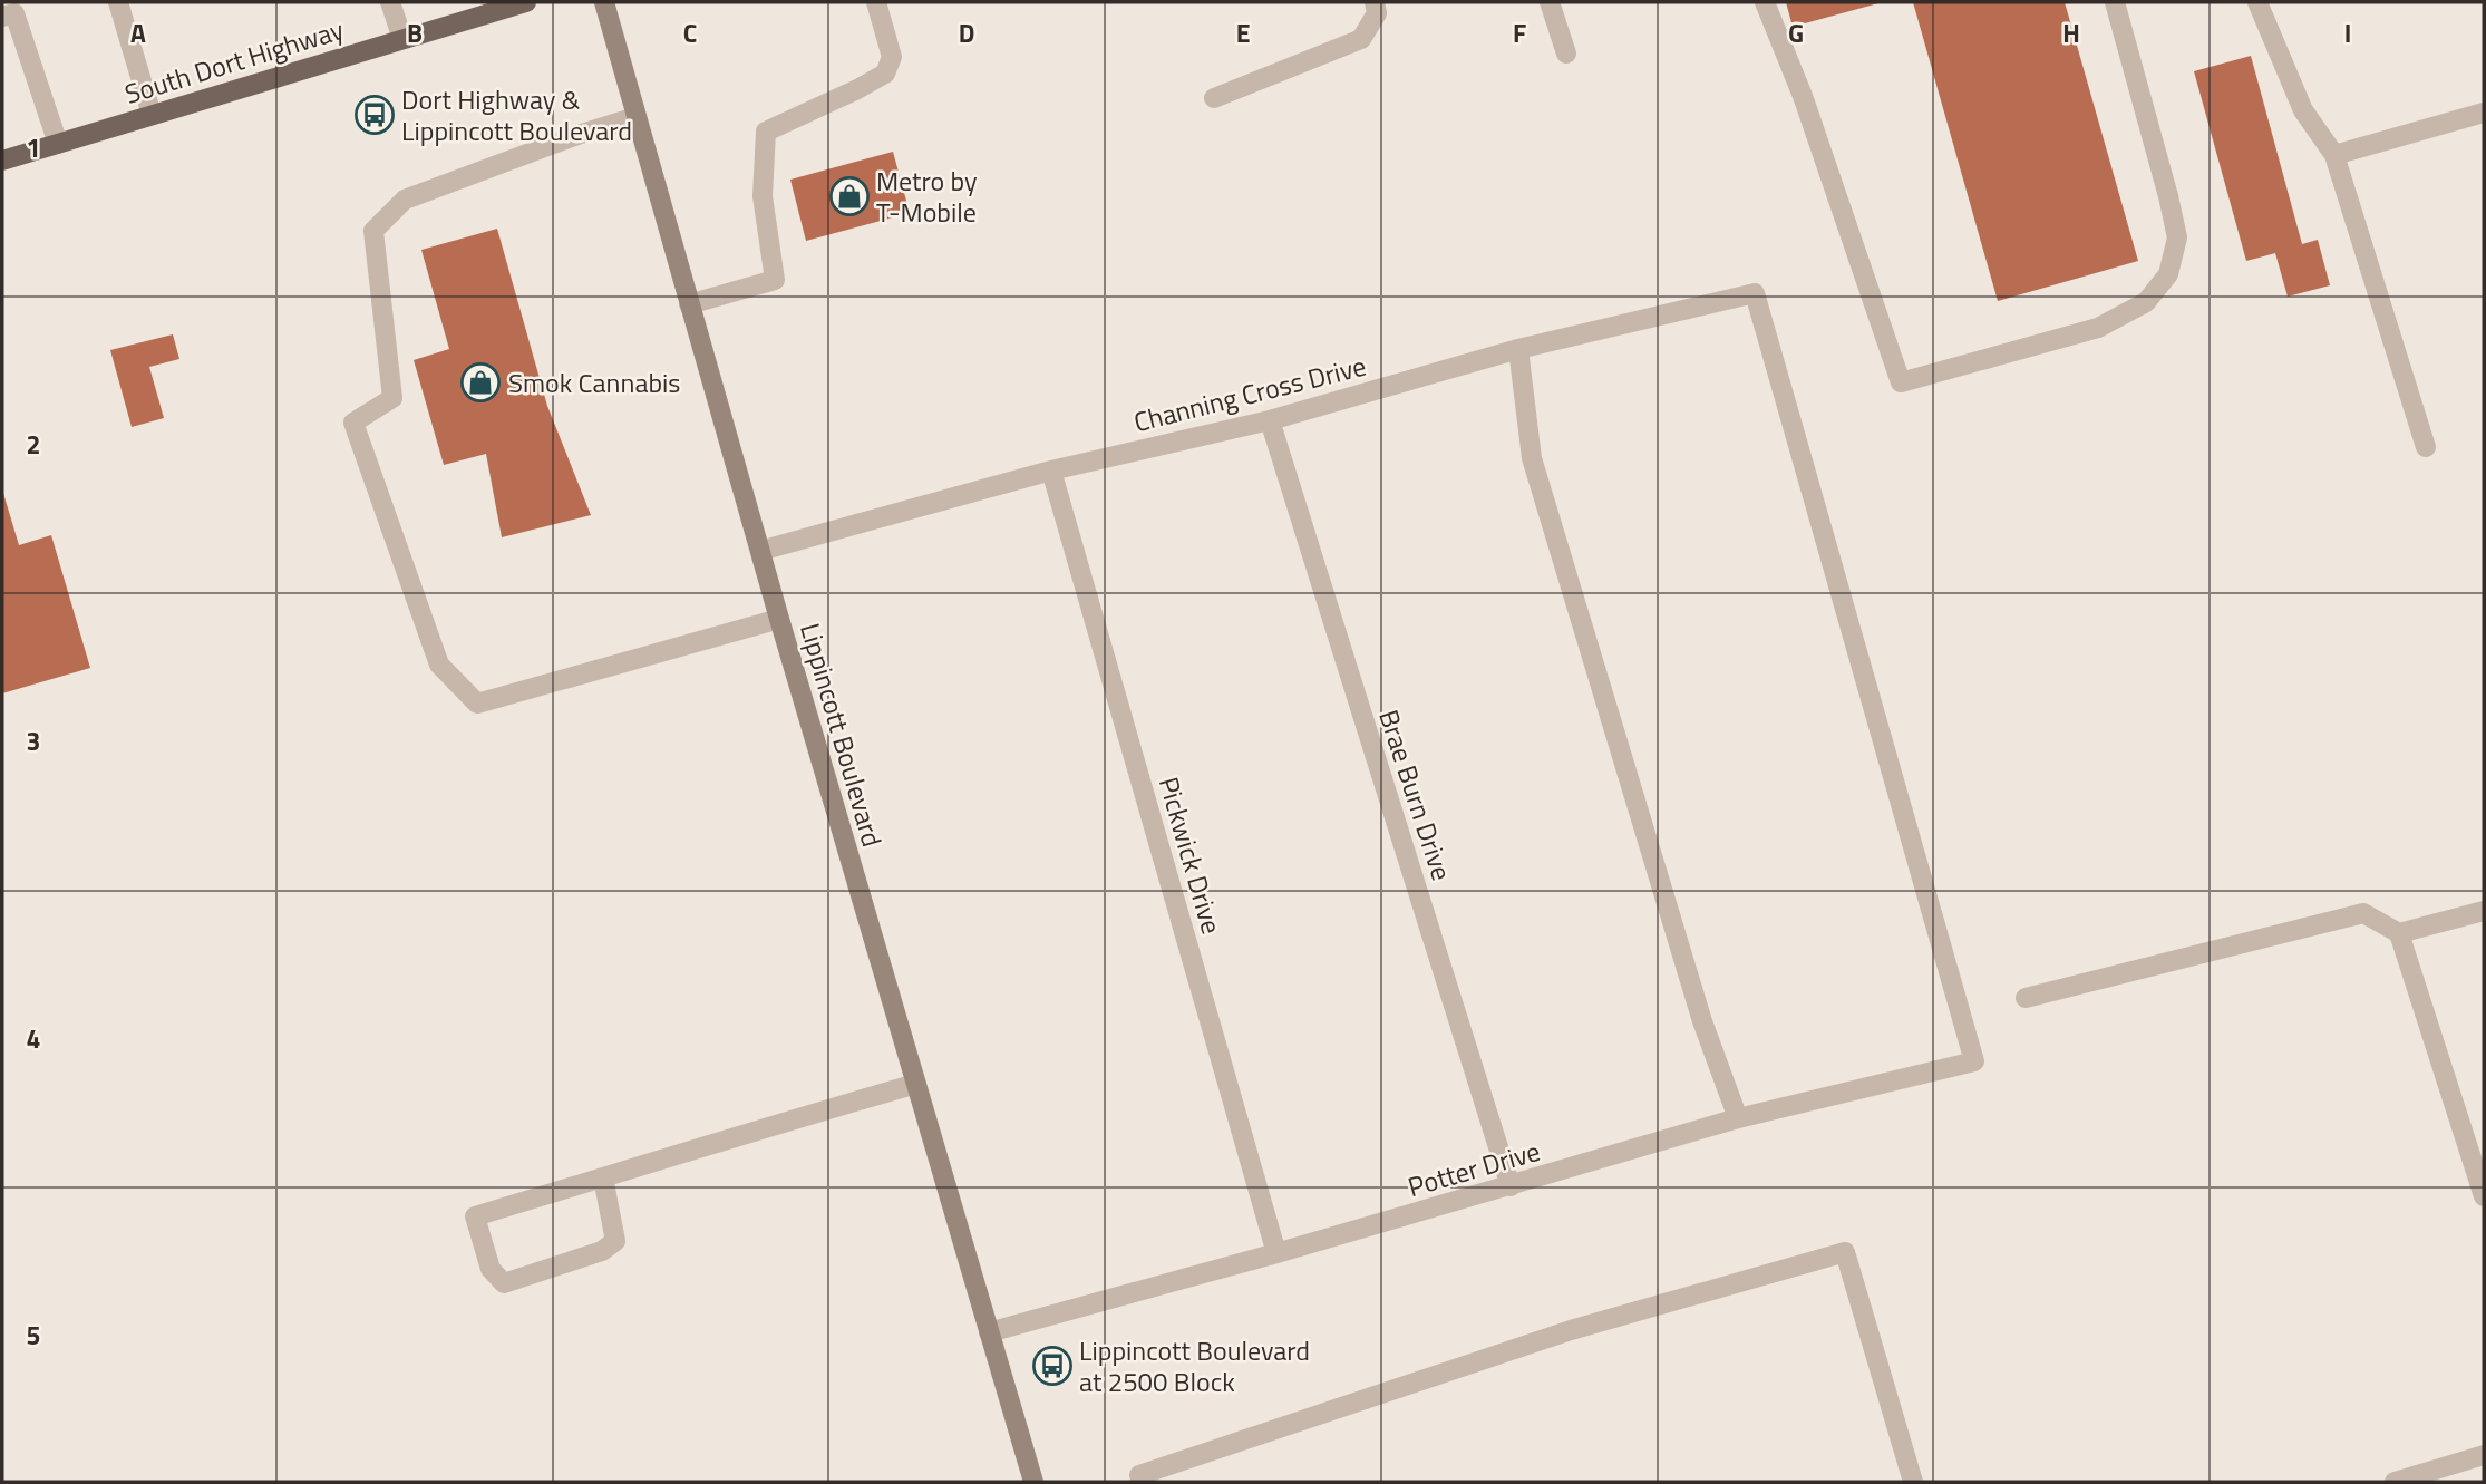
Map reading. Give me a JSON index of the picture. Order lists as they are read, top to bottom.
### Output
{
  "streets": {
    "main road": ["South Dort Highway"],
    "street": ["Lippincott Boulevard"],
    "lane": [
      "Channing Cross Drive",
      "Brae Burn Drive",
      "Pickwick Drive",
      "Potter Drive"
    ]
  },
  "crossings": [
    ["Channing Cross Drive", "Lippincott Boulevard"],
    ["Channing Cross Drive", "Brae Burn Drive"],
    ["Channing Cross Drive", "Pickwick Drive"],
    ["Channing Cross Drive", "Potter Drive"],
    ["Lippincott Boulevard", "Potter Drive"],
    ["Brae Burn Drive", "Potter Drive"],
    ["Pickwick Drive", "Potter Drive"]
  ],
  "places": {
    "bus stop": ["Dort Highway & Lippincott Boulevard", "Lippincott Boulevard at 2500 Block"],
    "shop": ["Metro by T-Mobile", "Smok Cannabis"]
  },
  "grid": {
    "columns": [
      "A",
      "B",
      "C",
      "D",
      "E",
      "F",
      "G",
      "H",
      "I"
    ],
    "rows": [
      "1",
      "2",
      "3",
      "4",
      "5"
    ]
  }
}
